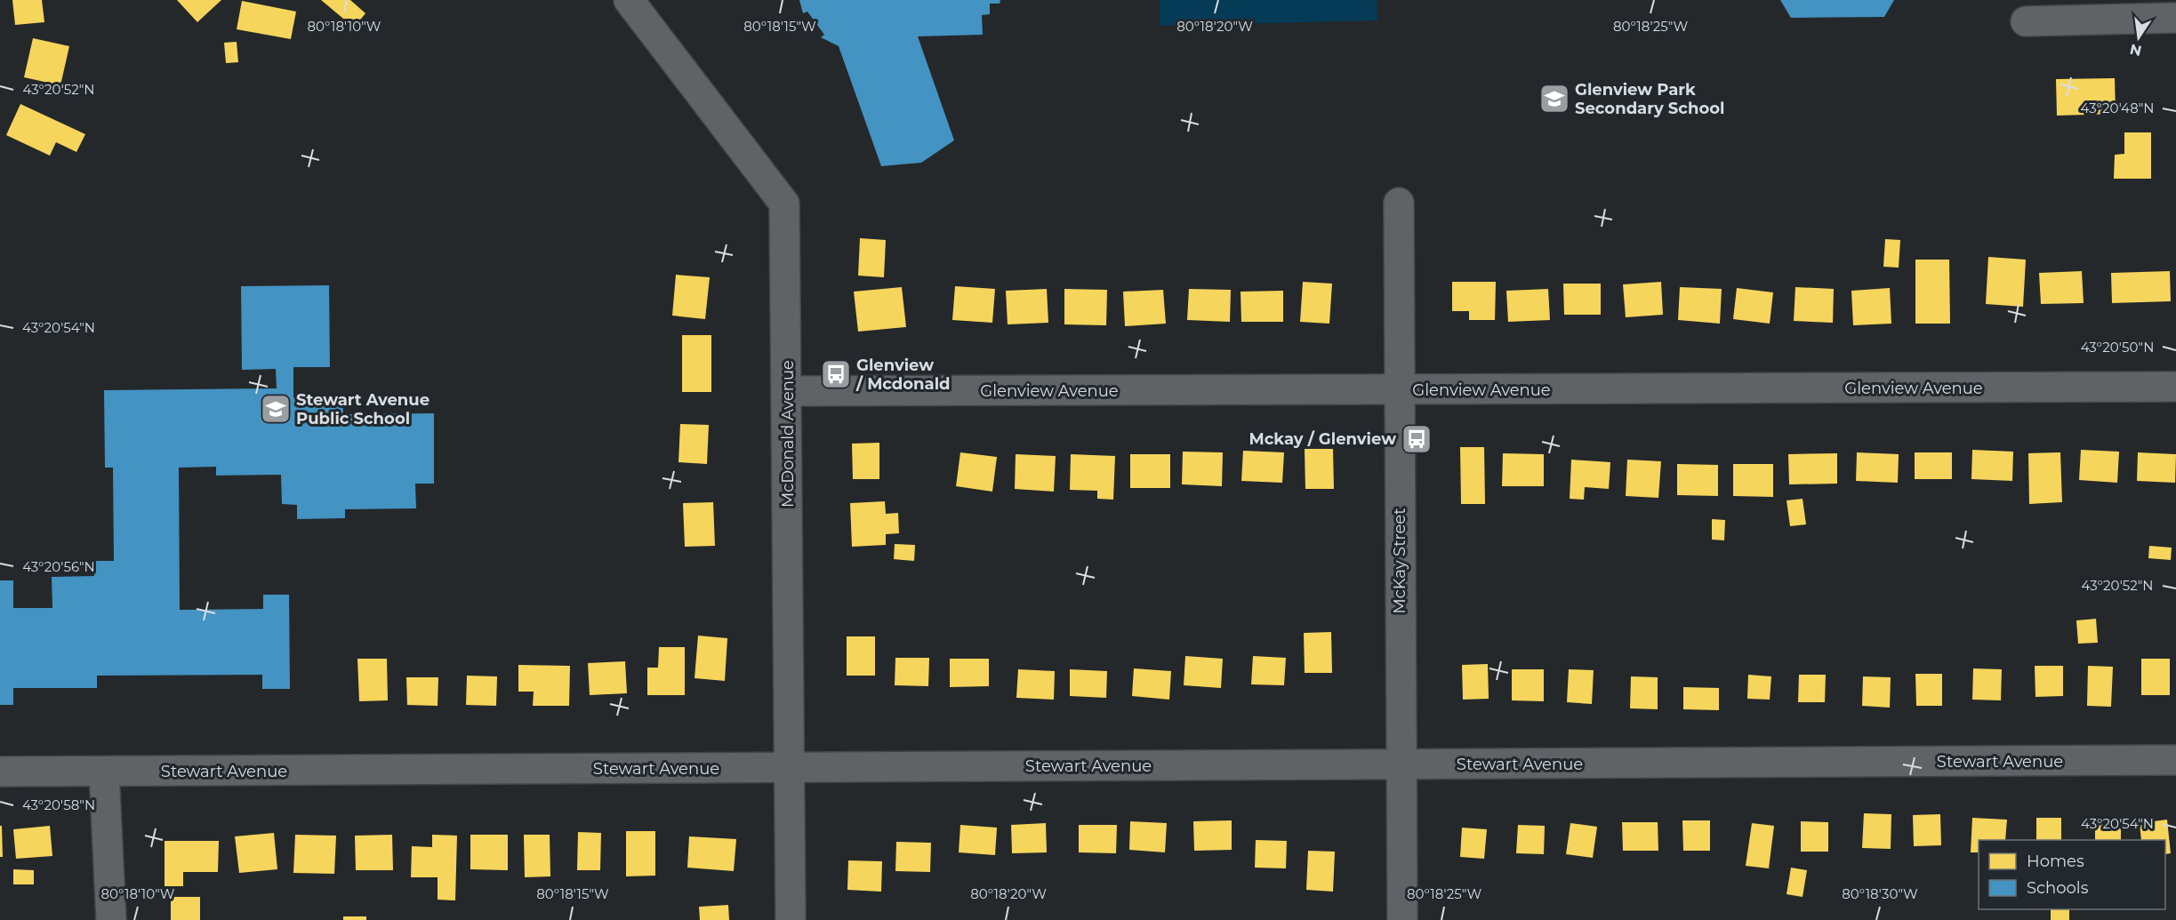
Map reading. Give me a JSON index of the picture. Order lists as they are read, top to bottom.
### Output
{
  "streets": {
    "street": [
      "Glenview Avenue",
      "McDonald Avenue",
      "McKay Street",
      "Stewart Avenue"
    ]
  },
  "crossings": [
    ["Glenview Avenue", "McDonald Avenue"],
    ["Glenview Avenue", "McKay Street"],
    ["McDonald Avenue", "Stewart Avenue"],
    ["McKay Street", "Stewart Avenue"]
  ],
  "places": {
    "school or university": ["Glenview Park Secondary School", "Stewart Avenue Public School"],
    "bus stop": ["Glenview / Mcdonald", "Mckay / Glenview"]
  },
  "legend": ["Homes", "Schools"],
  "north": "bottom",
  "coordinates": [
    "80°18'10\"W",
    "80°18'25\"W",
    "80°18'15\"W",
    "80°18'20\"W",
    "43°20'52\"N",
    "43°20'48\"N",
    "43°20'54\"N",
    "43°20'50\"N",
    "43°20'56\"N",
    "43°20'58\"N",
    "80°18'30\"W"
  ]
}
